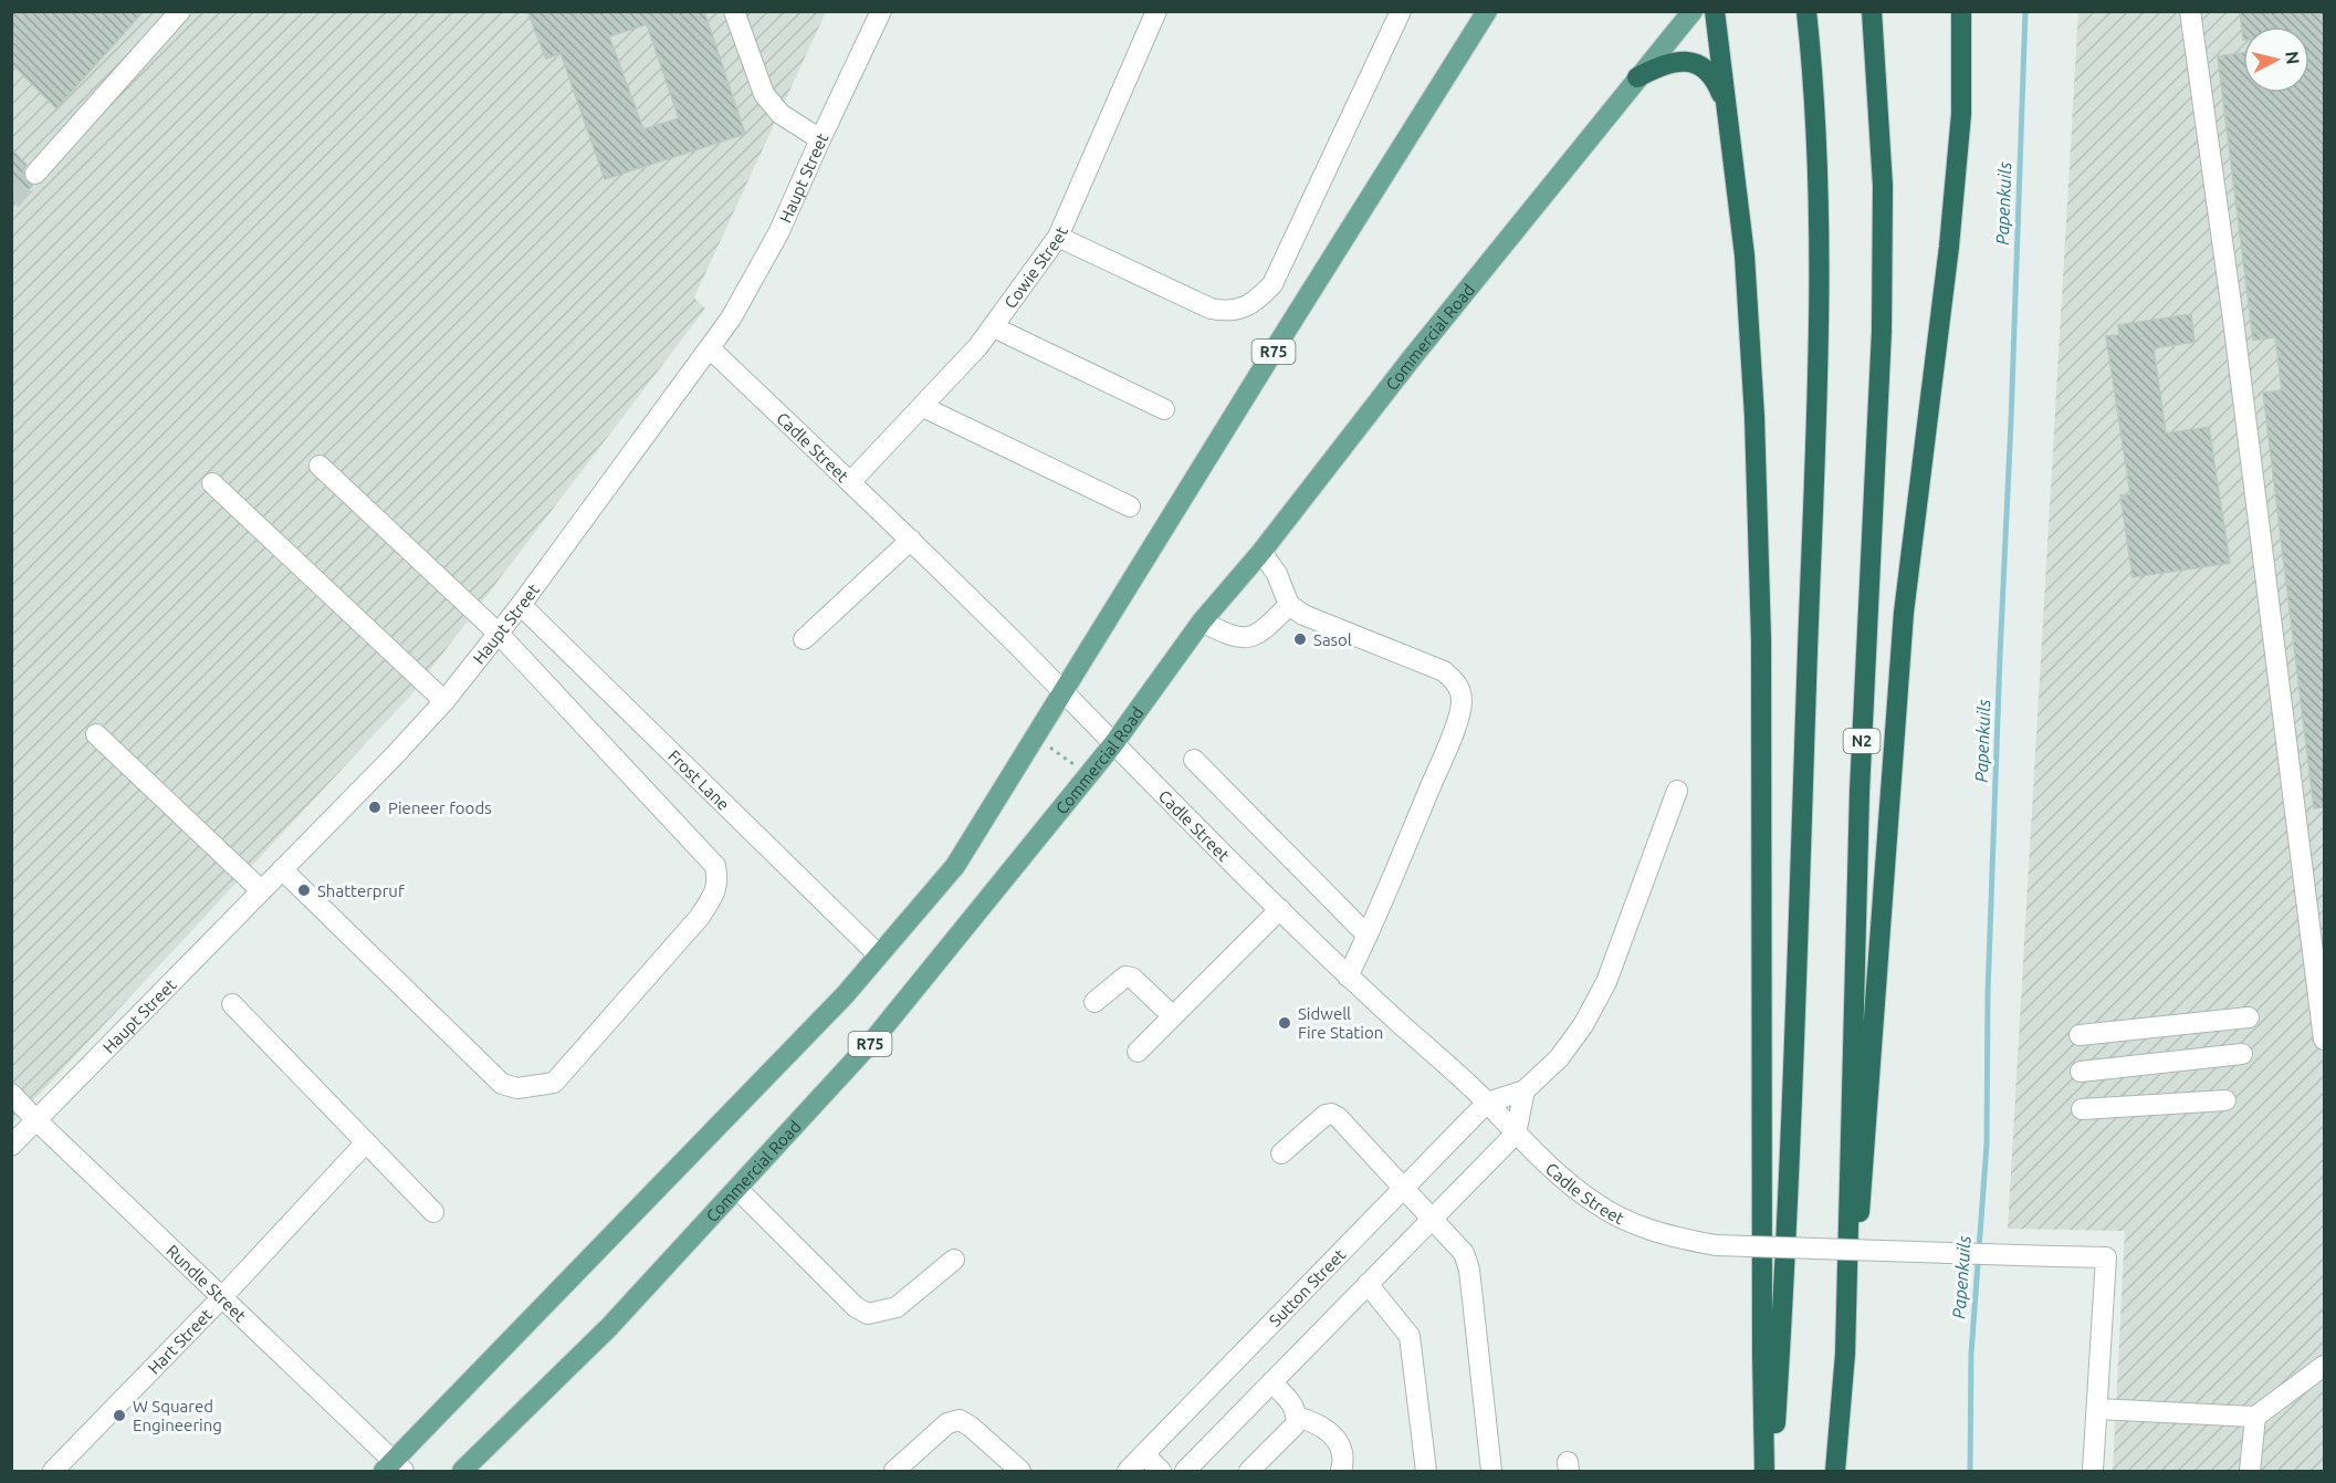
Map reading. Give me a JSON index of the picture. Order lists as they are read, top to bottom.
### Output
{
  "streets": {
    "highway": ["N2"],
    "main road": ["Commercial Road", "R75"],
    "street": [
      "Haupt Street",
      "Cowie Street",
      "Cadle Street",
      "Frost Lane",
      "Rundle Street",
      "Sutton Street",
      "Hart Street"
    ]
  },
  "crossings": [
    ["Haupt Street", "Cadle Street"],
    ["Haupt Street", "Frost Lane"],
    ["Haupt Street", "Rundle Street"],
    ["Cowie Street", "Cadle Street"],
    ["Commercial Road", "Cadle Street"],
    ["R75", "Cadle Street"],
    ["R75", "Frost Lane"],
    ["R75", "Rundle Street"],
    ["Cadle Street", "Sutton Street"],
    ["Rundle Street", "Hart Street"]
  ],
  "water": ["Papenkuils"],
  "places": [
    "Sasol",
    "Pieneer foods",
    "Shatterpruf",
    "Sidwell Fire Station",
    "W Squared Engineering"
  ],
  "north": "right"
}
